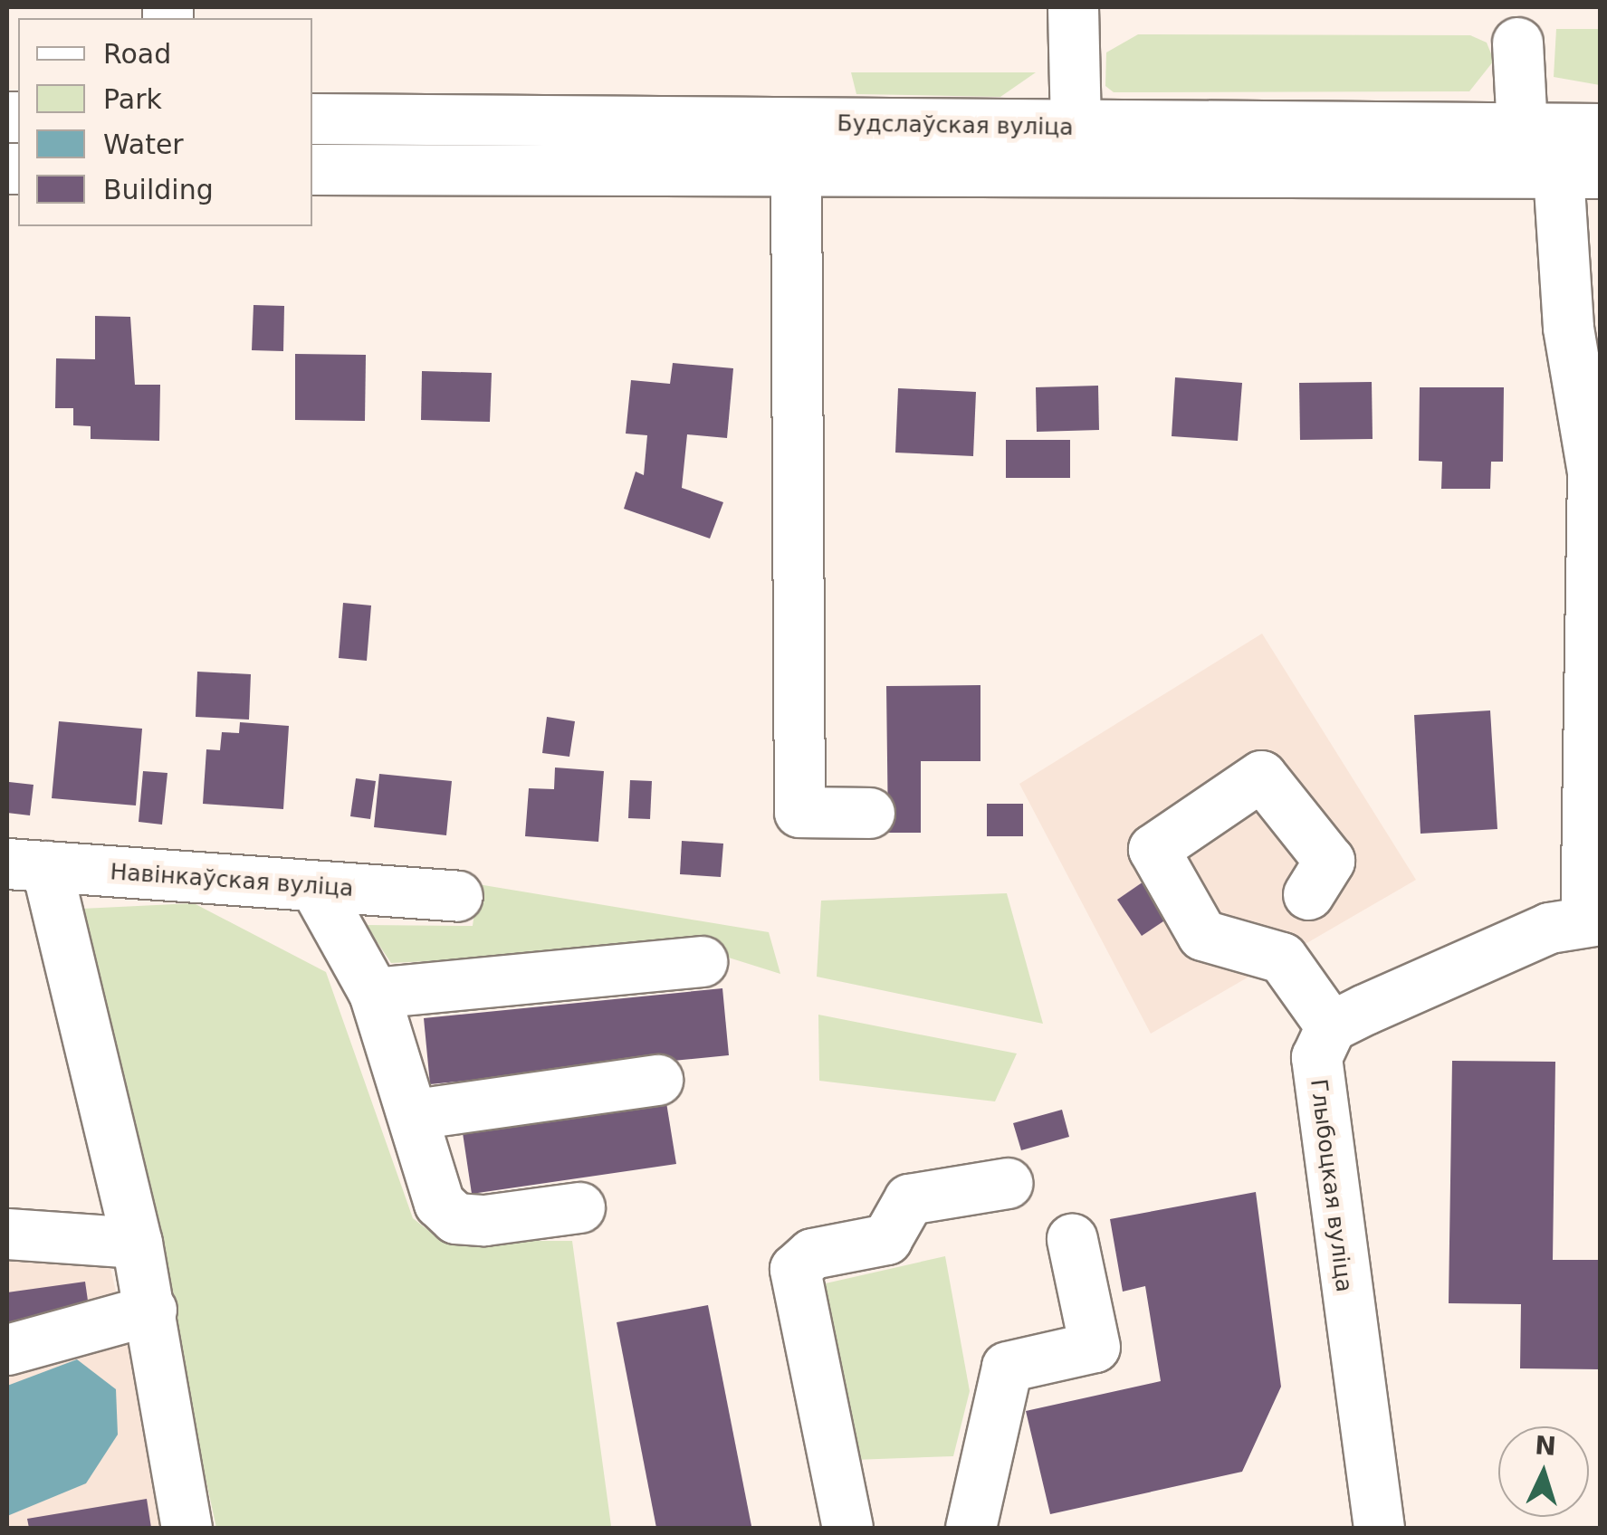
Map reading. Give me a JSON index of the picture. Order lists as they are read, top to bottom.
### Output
{
  "streets": {
    "street": ["Будслаўская вуліца", "Навінкаўская вуліца", "Глыбоцкая вуліца"]
  },
  "legend": [
    "Road",
    "Park",
    "Water",
    "Building"
  ],
  "north": "top"
}
